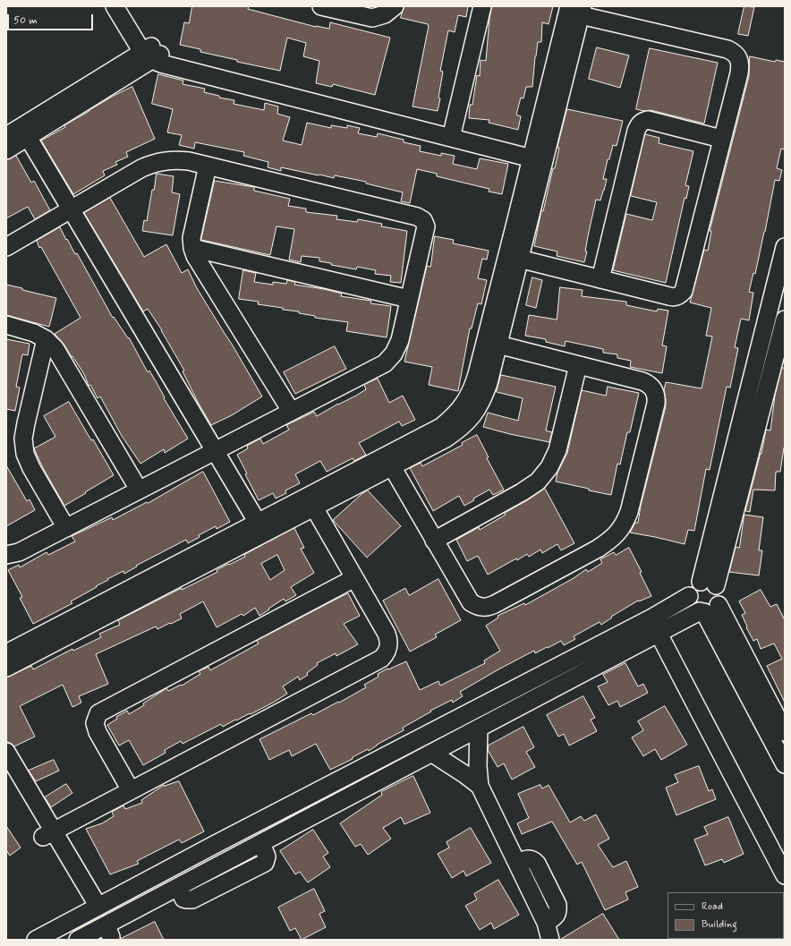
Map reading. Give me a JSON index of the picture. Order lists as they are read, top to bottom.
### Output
{
  "legend": ["Road", "Building"],
  "scale_bar": "50 m"
}
